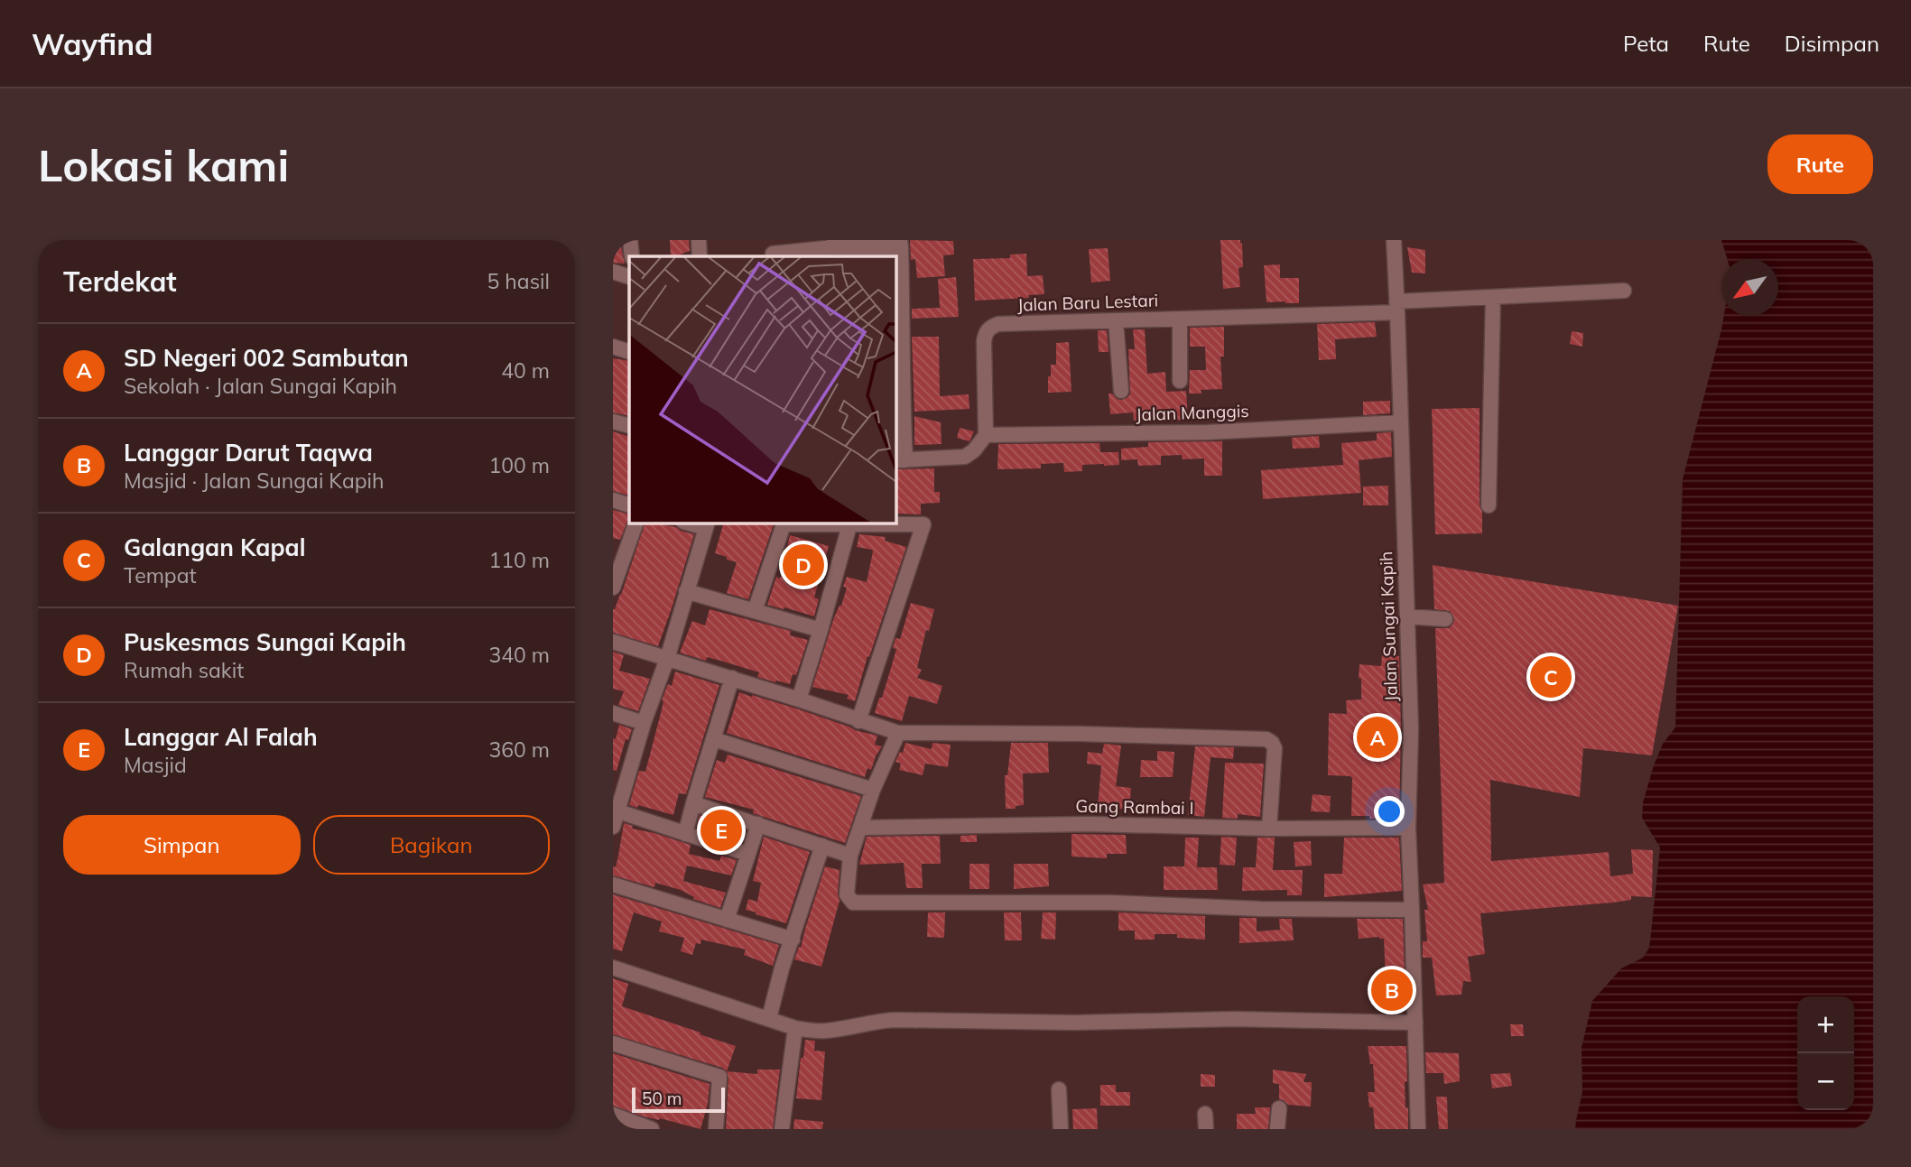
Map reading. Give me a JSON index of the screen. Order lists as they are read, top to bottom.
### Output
{
  "streets": {
    "street": [
      "Jalan Baru Lestari",
      "Jalan Manggis",
      "Jalan Sungai Kapih",
      "Gang Rambai I"
    ]
  },
  "crossings": [
    ["Jalan Baru Lestari", "Jalan Manggis"],
    ["Jalan Baru Lestari", "Jalan Sungai Kapih"],
    ["Jalan Manggis", "Jalan Sungai Kapih"],
    ["Jalan Sungai Kapih", "Gang Rambai I"]
  ],
  "scale_bar": "50 m",
  "north": "bottom left",
  "page": {
    "header": "Wayfind",
    "nav": ["Peta", "Rute", "Disimpan"],
    "buttons": [
      "Rute",
      ["Simpan", "Bagikan"]
    ],
    "title": "Lokasi kami",
    "heading": ["Terdekat", "5 hasil"],
    "list": [
      {
        "mark": "A",
        "name": "SD Negeri 002 Sambutan",
        "note": "Sekolah · Jalan Sungai Kapih",
        "value": "40 m"
      },
      {
        "mark": "B",
        "name": "Langgar Darut Taqwa",
        "note": "Masjid · Jalan Sungai Kapih",
        "value": "100 m"
      },
      {
        "mark": "C",
        "name": "Galangan Kapal",
        "note": "Tempat",
        "value": "110 m"
      },
      {
        "mark": "D",
        "name": "Puskesmas Sungai Kapih",
        "note": "Rumah sakit",
        "value": "340 m"
      },
      {
        "mark": "E",
        "name": "Langgar Al Falah",
        "note": "Masjid",
        "value": "360 m"
      }
    ],
    "pins": [
      "D",
      "C",
      "A",
      "E",
      "B"
    ],
    "map_buttons": ["+", "−"],
    "scale": "50 m"
  }
}
